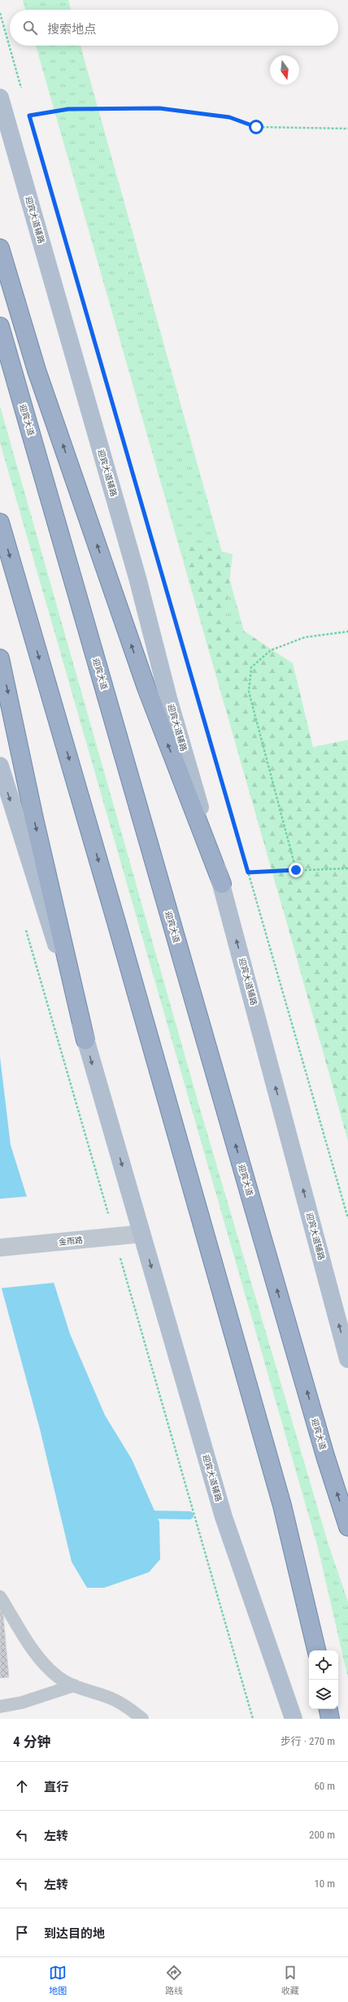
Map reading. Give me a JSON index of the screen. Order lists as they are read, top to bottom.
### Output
{
  "streets": {
    "highway": ["迎宾大道"],
    "main road": ["迎宾大道辅路"],
    "street": ["金雨路"]
  },
  "crossings": [
    ["迎宾大道辅路", "金雨路"]
  ],
  "north": "bottom",
  "page": {
    "search": "搜索地点",
    "heading": ["4 分钟", "步行 · 270 m"],
    "list": [
      ["直行", "60 m"],
      ["左转", "200 m"],
      ["左转", "10 m"],
      "到达目的地"
    ],
    "nav": ["地图", "路线", "收藏"]
  }
}
